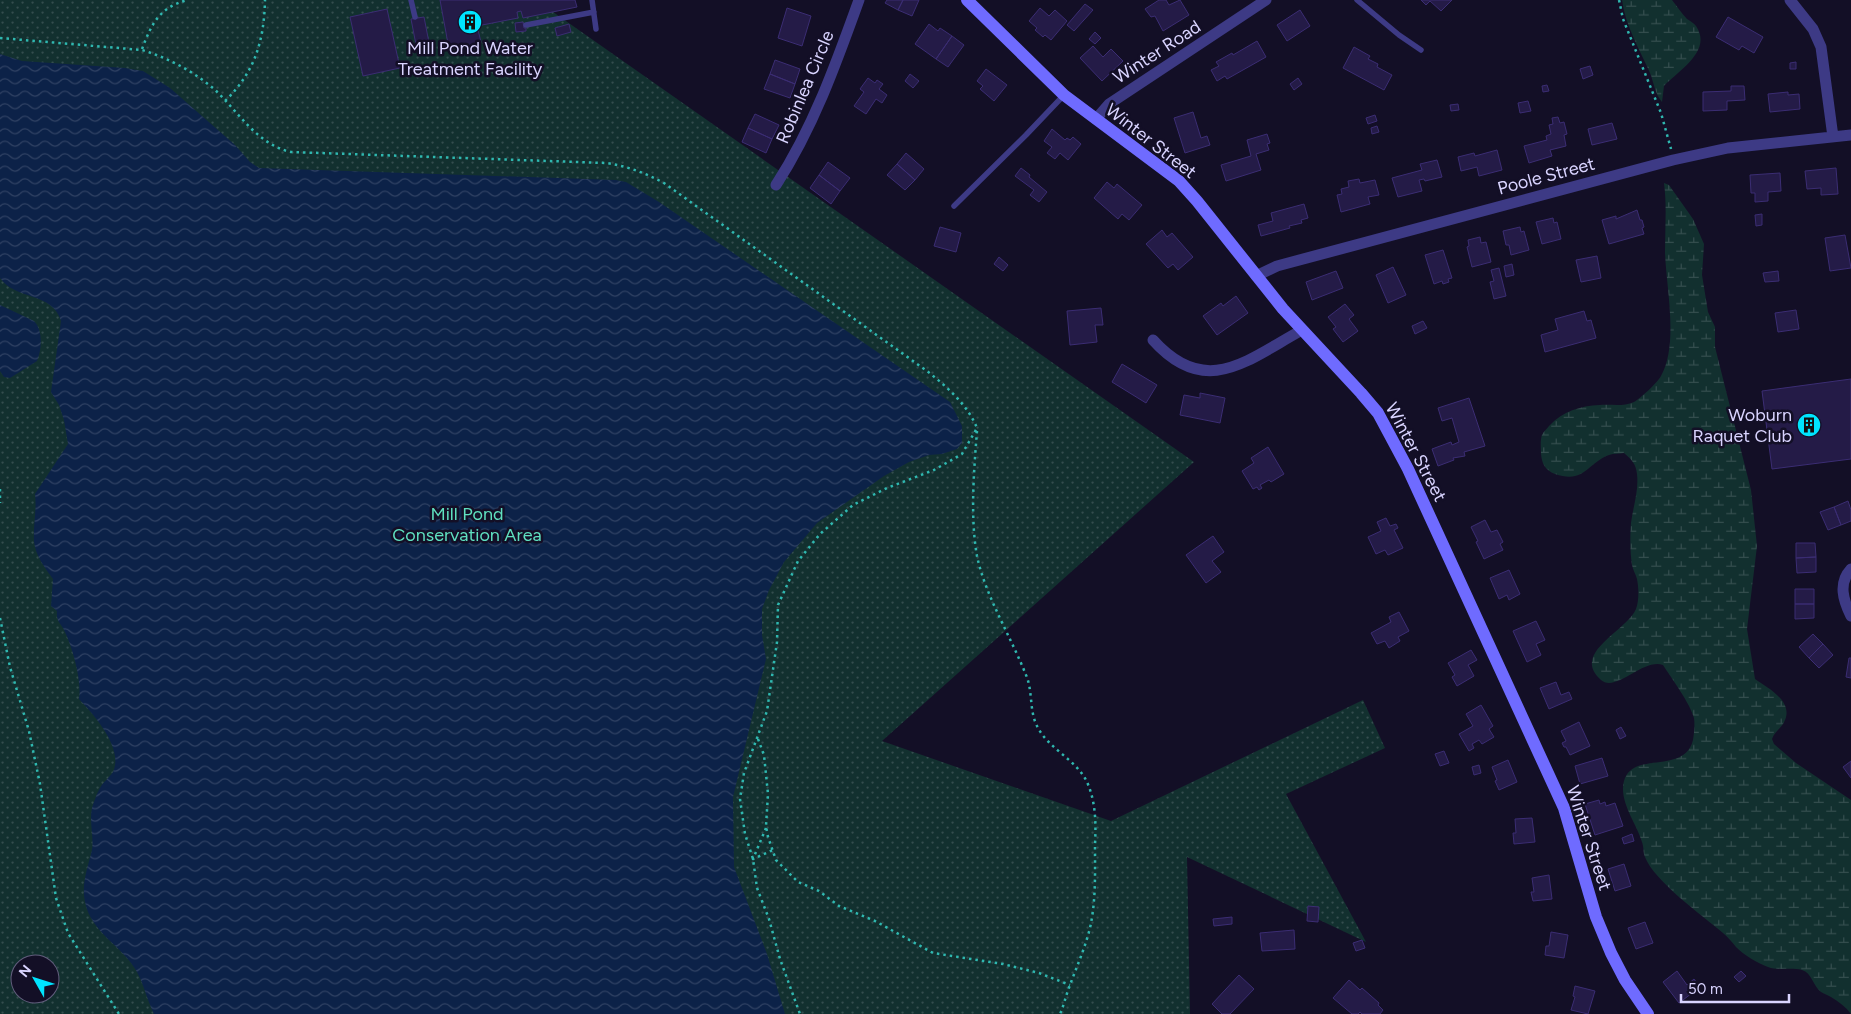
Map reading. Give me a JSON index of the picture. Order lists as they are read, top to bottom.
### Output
{
  "streets": {
    "street": [
      "Winter Road",
      "Robinlea Circle",
      "Winter Street",
      "Poole Street"
    ]
  },
  "crossings": [
    ["Winter Road", "Winter Street"],
    ["Winter Street", "Poole Street"]
  ],
  "parks": ["Mill Pond Conservation Area"],
  "places": {
    "building": ["Mill Pond Water Treatment Facility", "Woburn Raquet Club"]
  },
  "scale_bar": "50 m",
  "north": "top left"
}
